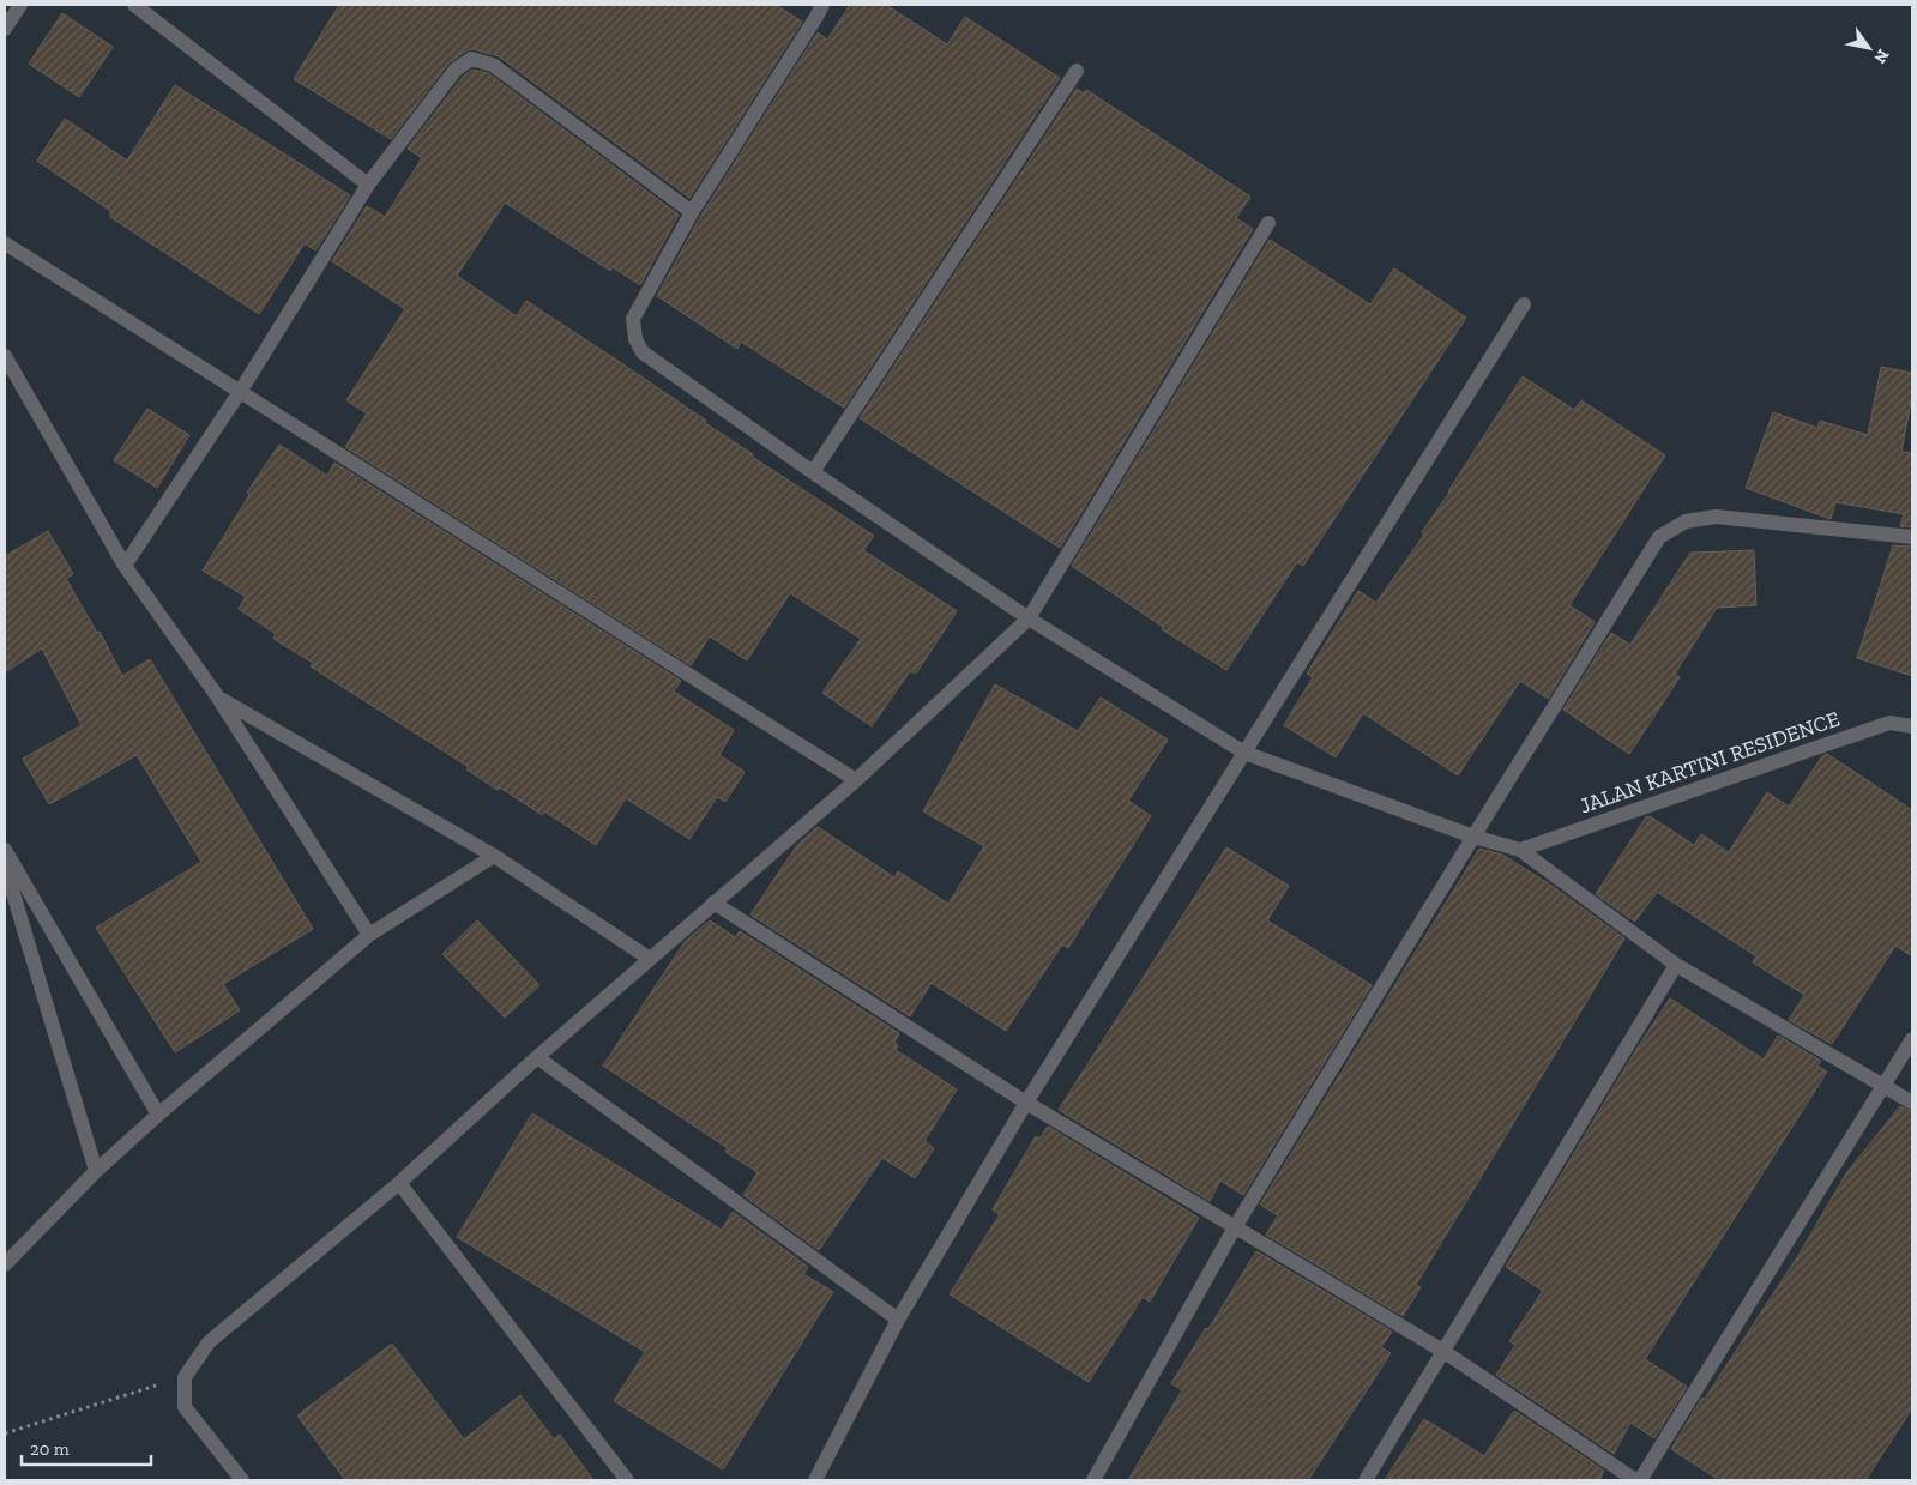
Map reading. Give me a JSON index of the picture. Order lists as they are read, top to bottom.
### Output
{
  "streets": {
    "street": ["JALAN KARTINI RESIDENCE"]
  },
  "scale_bar": "20 m",
  "north": "bottom right"
}
